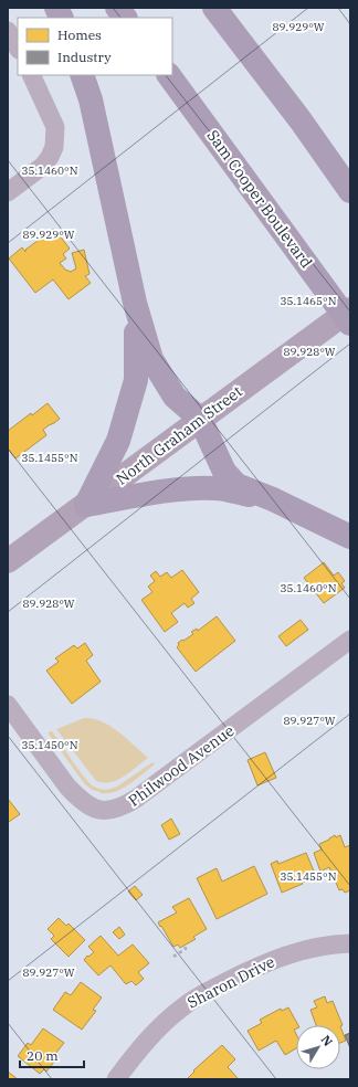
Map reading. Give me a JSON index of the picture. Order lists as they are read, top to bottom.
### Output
{
  "streets": {
    "highway": ["Sam Cooper Boulevard"],
    "main road": ["North Graham Street"],
    "street": ["Philwood Avenue", "Sharon Drive"]
  },
  "legend": ["Homes", "Industry"],
  "scale_bar": "20 m",
  "north": "top right",
  "coordinates": [
    "89.929°W",
    "35.1460°N",
    "35.1465°N",
    "89.928°W",
    "35.1455°N",
    "89.927°W",
    "35.1450°N"
  ]
}
